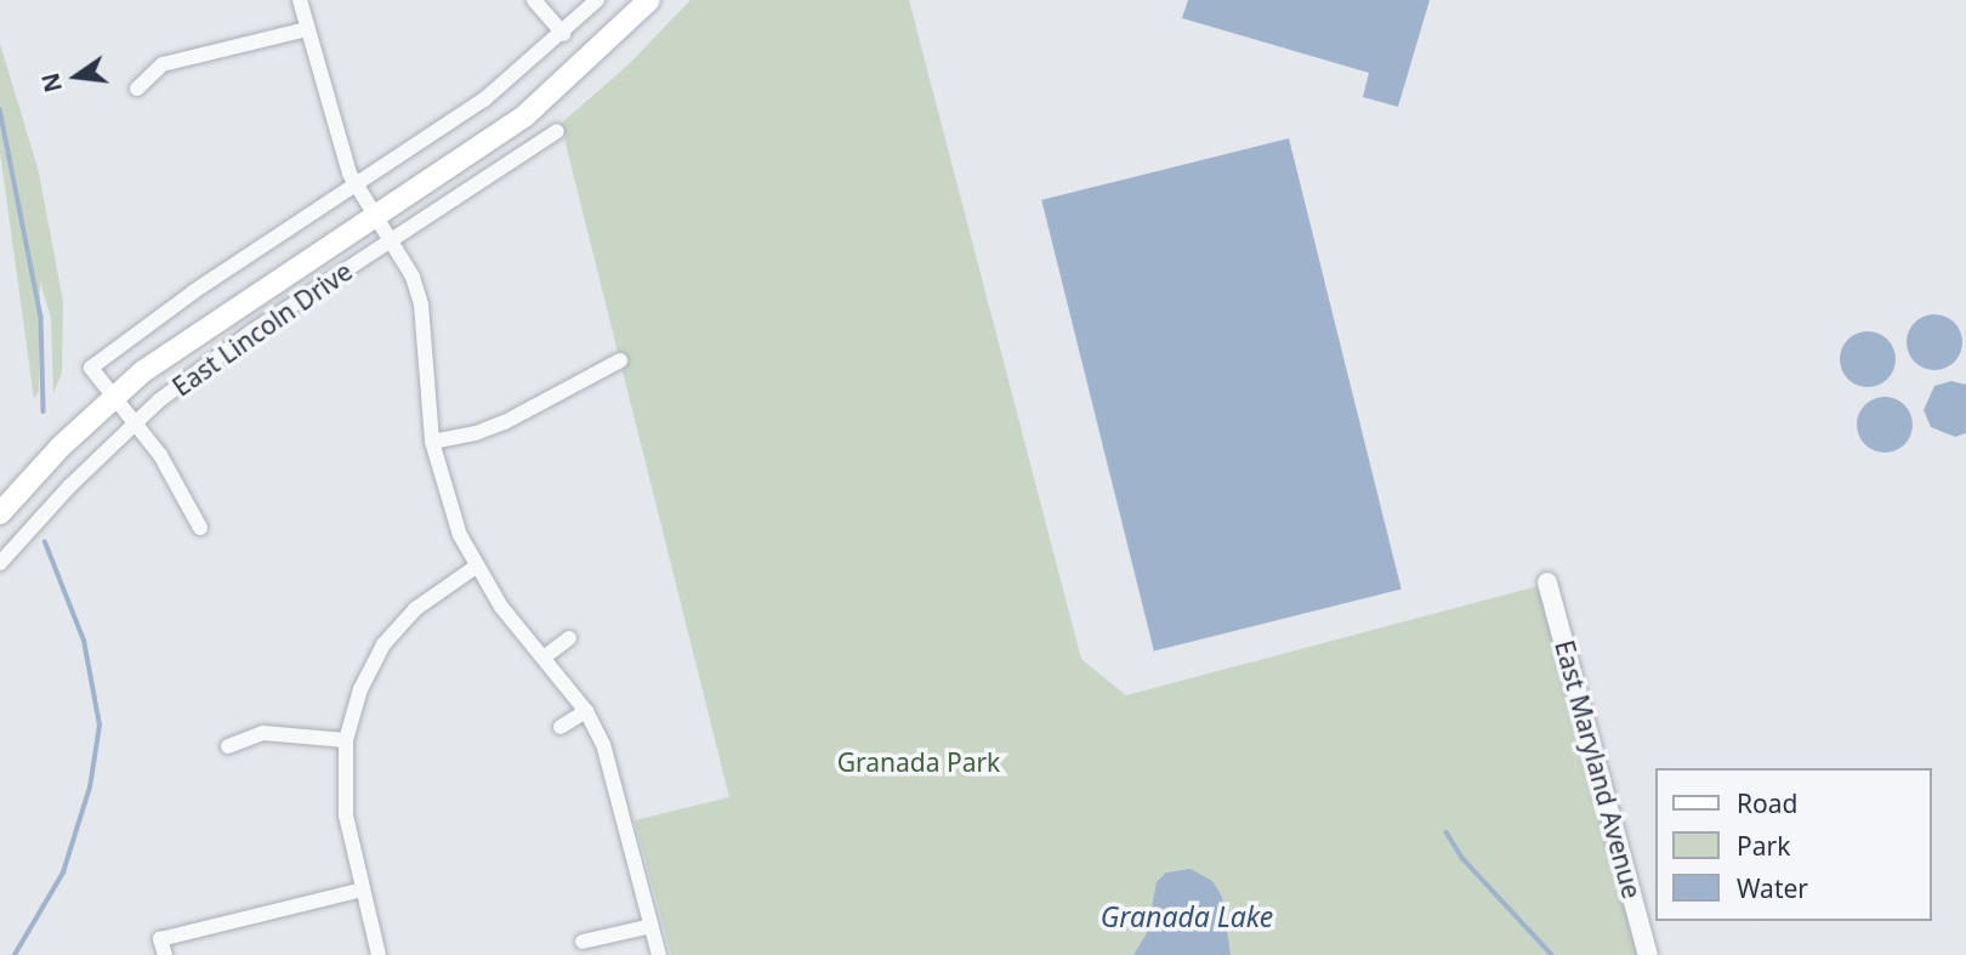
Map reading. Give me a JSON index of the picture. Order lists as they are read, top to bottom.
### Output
{
  "streets": {
    "main road": ["East Lincoln Drive"],
    "street": ["East Maryland Avenue"]
  },
  "water": ["Granada Lake"],
  "parks": ["Granada Park"],
  "legend": ["Road", "Park", "Water"],
  "north": "left"
}
